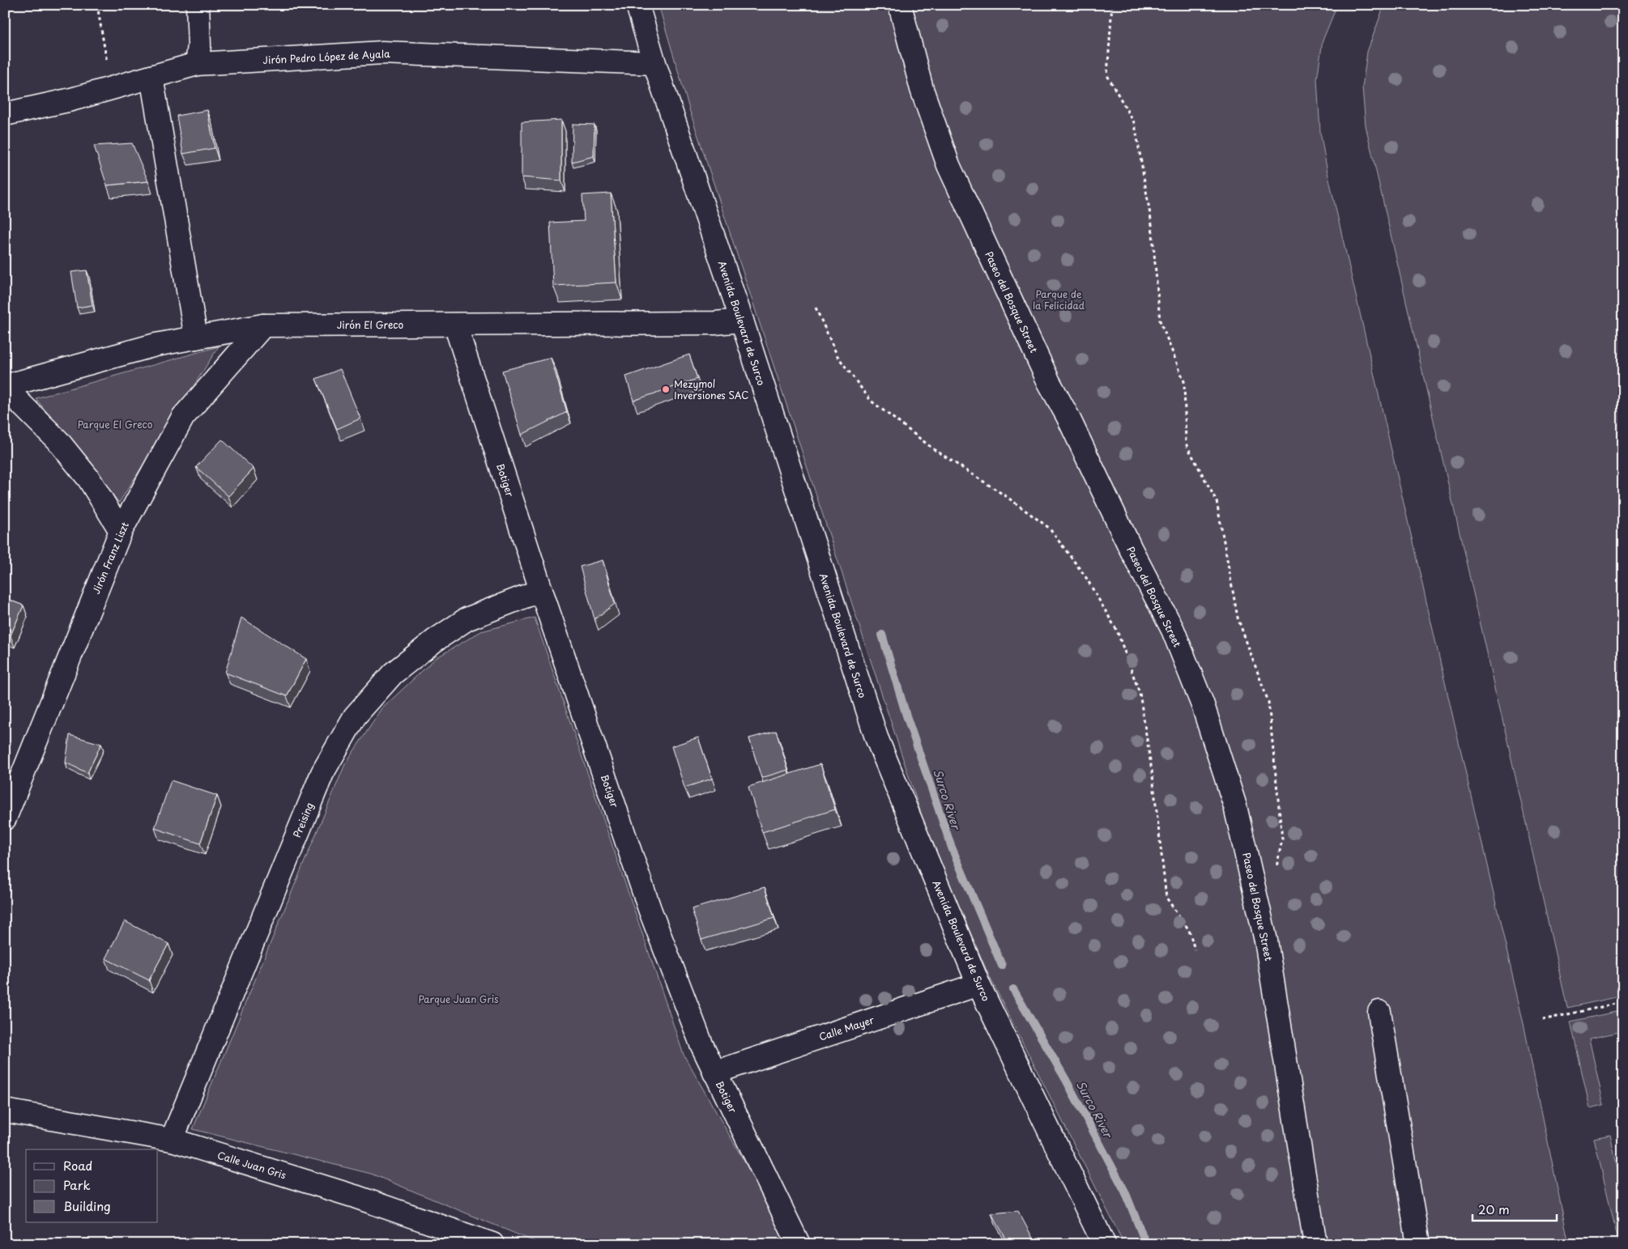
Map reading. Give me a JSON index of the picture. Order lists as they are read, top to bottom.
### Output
{
  "streets": {
    "street": [
      "Jirón Pedro López de Ayala",
      "Paseo del Bosque Street",
      "Avenida Boulevard de Surco",
      "Jirón El Greco",
      "Botiger",
      "Jirón Franz Liszt",
      "Preising",
      "Calle Mayer",
      "Calle Juan Gris"
    ]
  },
  "crossings": [
    ["Jirón Pedro López de Ayala", "Avenida Boulevard de Surco"],
    ["Avenida Boulevard de Surco", "Jirón El Greco"],
    ["Avenida Boulevard de Surco", "Calle Mayer"],
    ["Jirón El Greco", "Botiger"],
    ["Jirón El Greco", "Jirón Franz Liszt"],
    ["Botiger", "Preising"],
    ["Botiger", "Calle Mayer"],
    ["Preising", "Calle Juan Gris"]
  ],
  "water": ["Surco River"],
  "parks": ["Parque de la Felicidad", "Parque El Greco", "Parque Juan Gris"],
  "places": ["Mezymol Inversiones SAC"],
  "legend": ["Road", "Park", "Building"],
  "scale_bar": "20 m"
}
